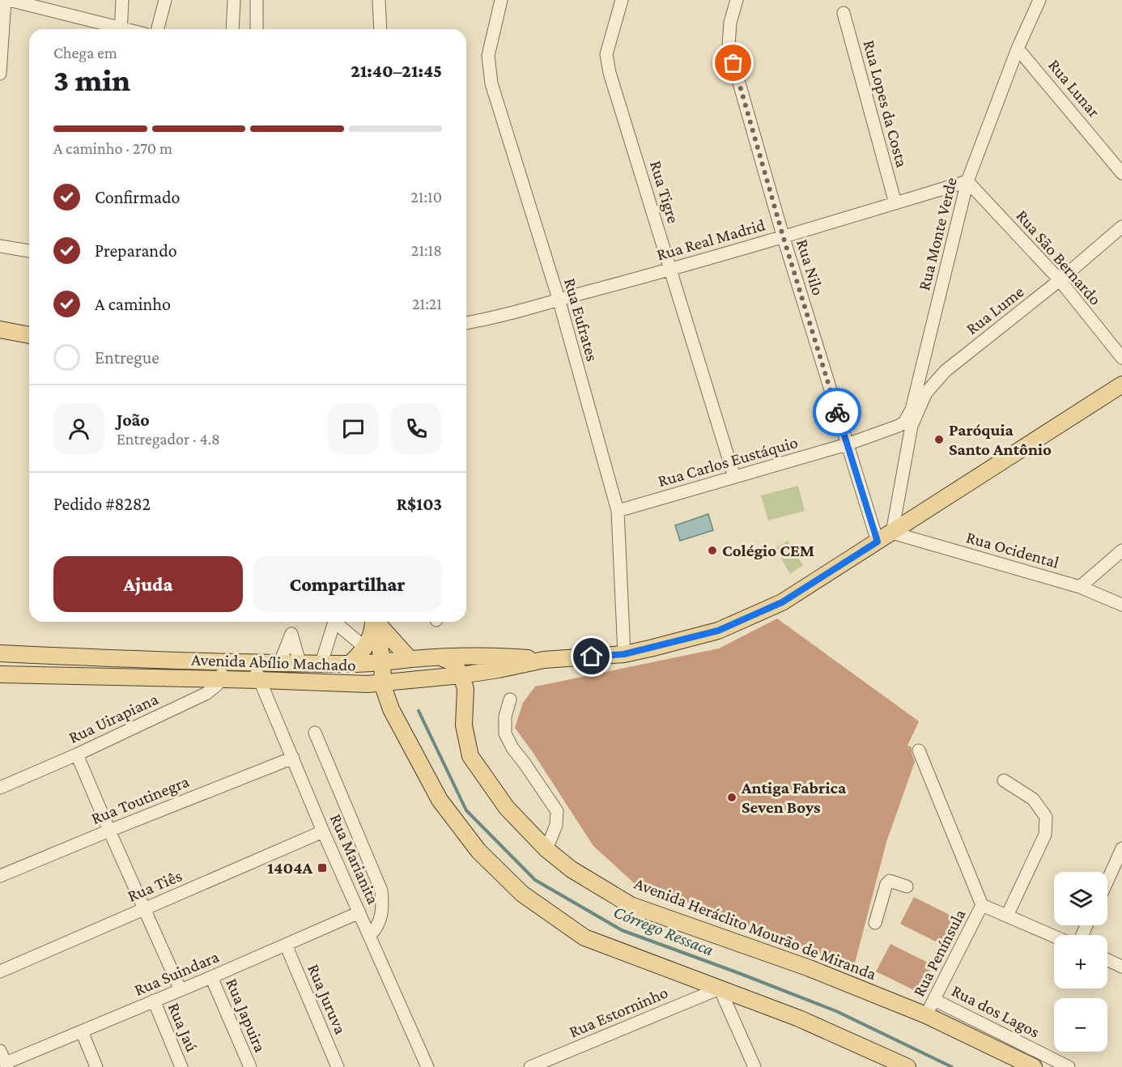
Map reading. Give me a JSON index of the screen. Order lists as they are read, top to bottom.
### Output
{
  "streets": {
    "main road": ["Avenida Abílio Machado", "Avenida Heráclito Mourão de Miranda"],
    "street": [
      "Rua Lunar",
      "Rua Lopes da Costa",
      "Rua Tigre",
      "Rua Monte Verde",
      "Rua Real Madrid",
      "Rua São Bernardo",
      "Rua Nilo",
      "Rua Lume",
      "Rua Eufrates",
      "Rua Carlos Eustáquio",
      "Rua Ocidental",
      "Rua Uirapiana",
      "Rua Toutinegra",
      "Rua Marianita",
      "Rua Tiês",
      "Rua Península",
      "Rua Suindara",
      "Rua Juruva",
      "Rua dos Lagos",
      "Rua Estorninho",
      "Rua Japuira",
      "Rua Jaú"
    ]
  },
  "crossings": [
    ["Rua Lunar", "Rua Monte Verde"],
    ["Rua Lopes da Costa", "Rua Real Madrid"],
    ["Rua Tigre", "Rua Real Madrid"],
    ["Rua Tigre", "Rua Carlos Eustáquio"],
    ["Rua Monte Verde", "Rua Real Madrid"],
    ["Rua Monte Verde", "Rua São Bernardo"],
    ["Rua Monte Verde", "Rua Nilo"],
    ["Rua Monte Verde", "Rua Carlos Eustáquio"],
    ["Rua Real Madrid", "Rua São Bernardo"],
    ["Rua Real Madrid", "Rua Nilo"],
    ["Rua Real Madrid", "Rua Eufrates"],
    ["Rua São Bernardo", "Rua Lume"],
    ["Rua Nilo", "Rua Carlos Eustáquio"],
    ["Rua Nilo", "Avenida Abílio Machado"],
    ["Rua Lume", "Rua Ocidental"],
    ["Rua Lume", "Avenida Abílio Machado"],
    ["Rua Eufrates", "Rua Carlos Eustáquio"],
    ["Rua Eufrates", "Avenida Abílio Machado"],
    ["Rua Ocidental", "Avenida Abílio Machado"],
    ["Avenida Abílio Machado", "Rua Uirapiana"],
    ["Avenida Abílio Machado", "Rua Marianita"],
    ["Avenida Abílio Machado", "Avenida Heráclito Mourão de Miranda"],
    ["Rua Toutinegra", "Rua Marianita"],
    ["Rua Marianita", "Rua Tiês"],
    ["Rua Marianita", "Rua Suindara"],
    ["Avenida Heráclito Mourão de Miranda", "Rua Península"],
    ["Rua Península", "Rua dos Lagos"],
    ["Rua Suindara", "Rua Juruva"],
    ["Rua Suindara", "Rua Japuira"],
    ["Rua Suindara", "Rua Jaú"]
  ],
  "water": ["Córrego Ressaca"],
  "places": {
    "other": ["Paróquia Santo Antônio", "Colégio CEM", "Antiga Fabrica Seven Boys"],
    "transit": ["1404A"]
  },
  "page": {
    "heading": ["3 min", "Chega em", "21:40–21:45"],
    "panel": [
      "João",
      "Entregador · 4.8",
      "Pedido #8282",
      "R$103"
    ],
    "bar": "A caminho · 270 m",
    "list": [
      ["Confirmado", "21:10"],
      ["Preparando", "21:18"],
      ["A caminho", "21:21"],
      "Entregue"
    ],
    "buttons": ["Ajuda", "Compartilhar"],
    "map_buttons": ["+", "−"]
  }
}
